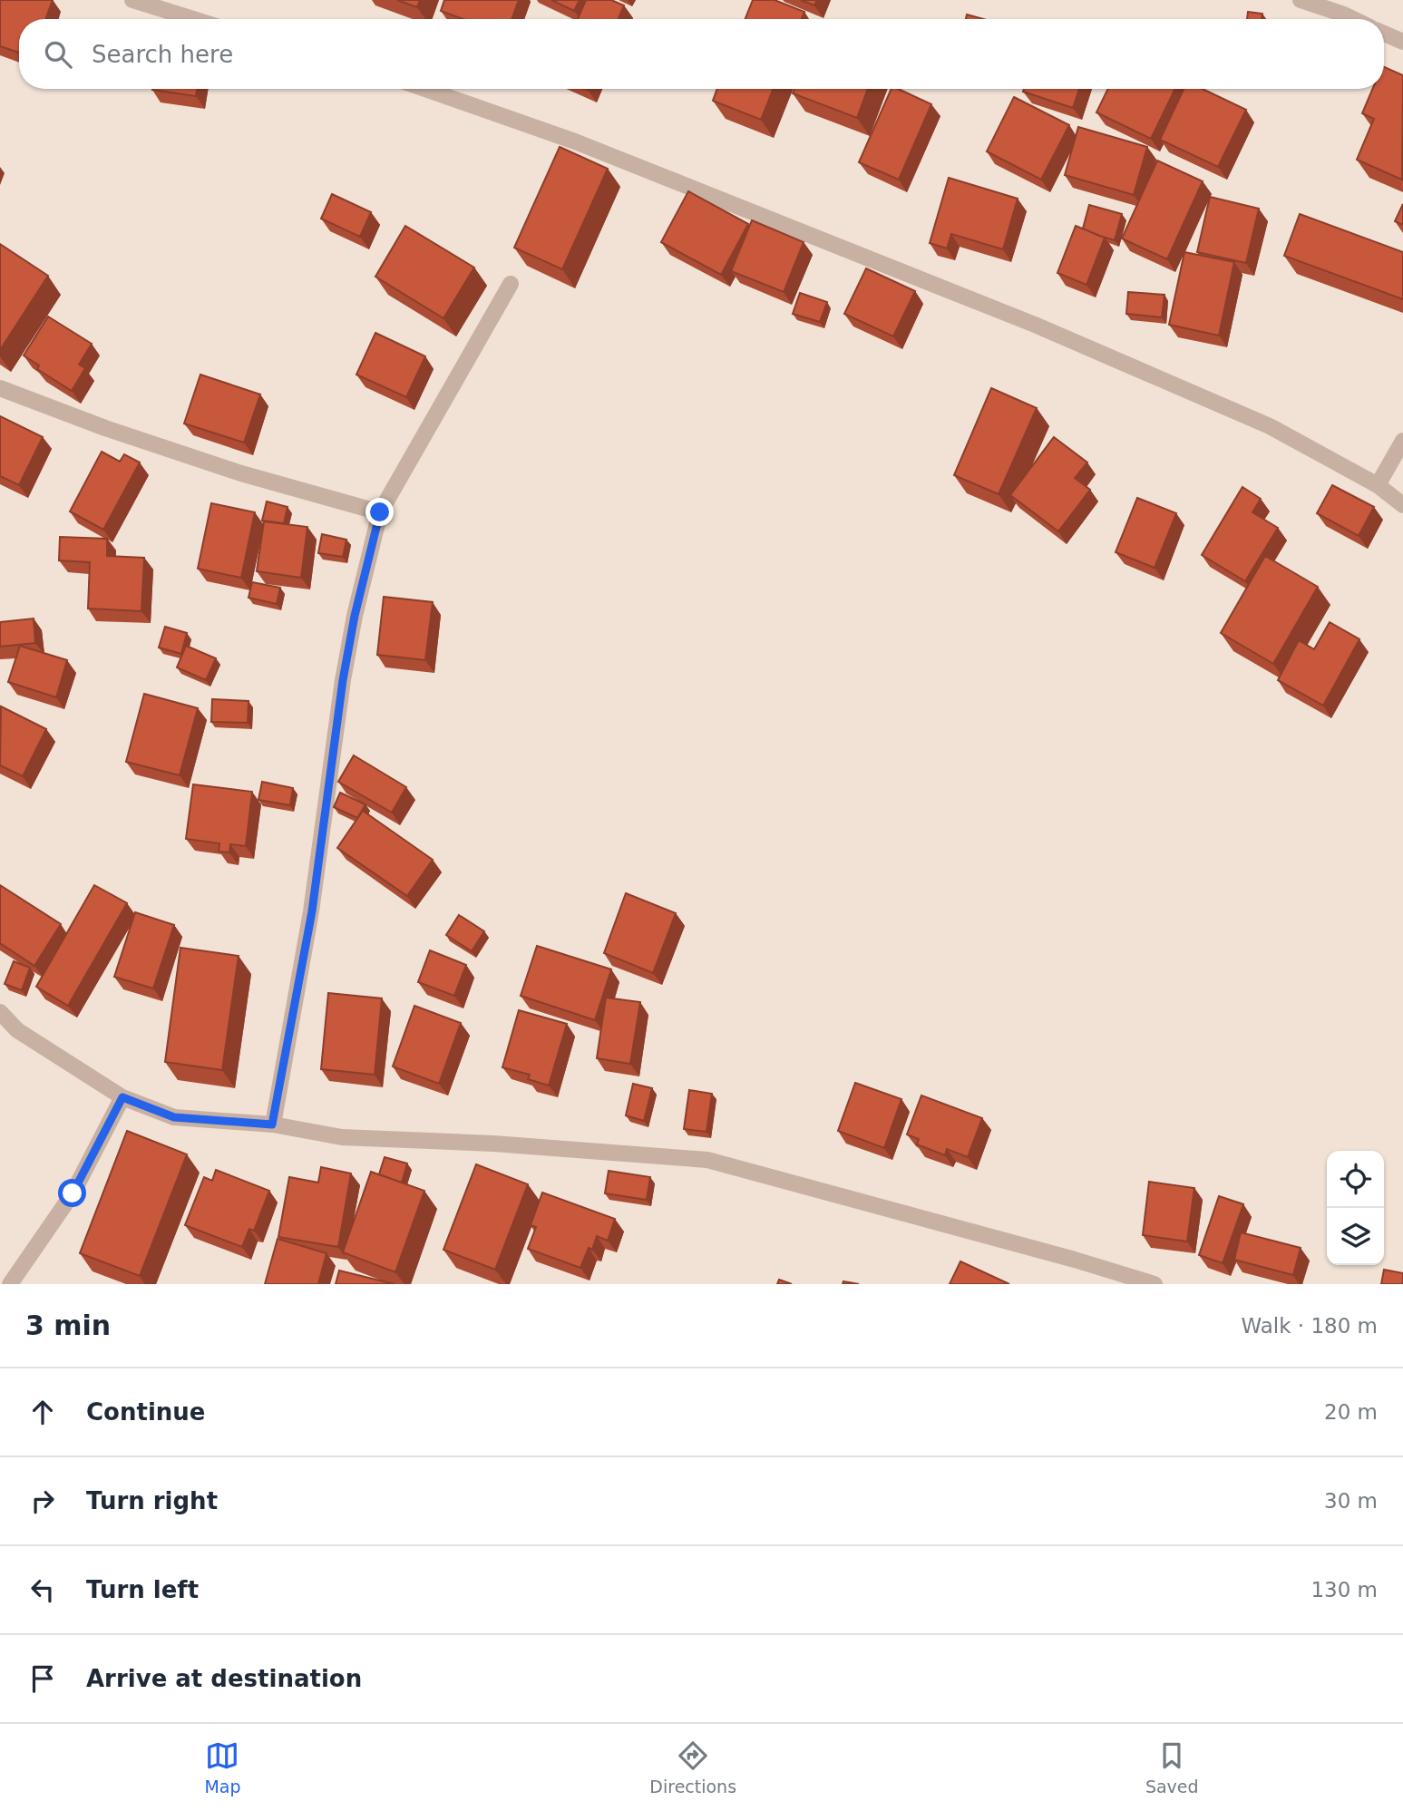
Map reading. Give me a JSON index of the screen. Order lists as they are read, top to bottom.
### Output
{
  "page": {
    "search": "Search here",
    "heading": ["3 min", "Walk · 180 m"],
    "list": [
      ["Continue", "20 m"],
      ["Turn right", "30 m"],
      ["Turn left", "130 m"],
      "Arrive at destination"
    ],
    "nav": ["Map", "Directions", "Saved"]
  }
}
